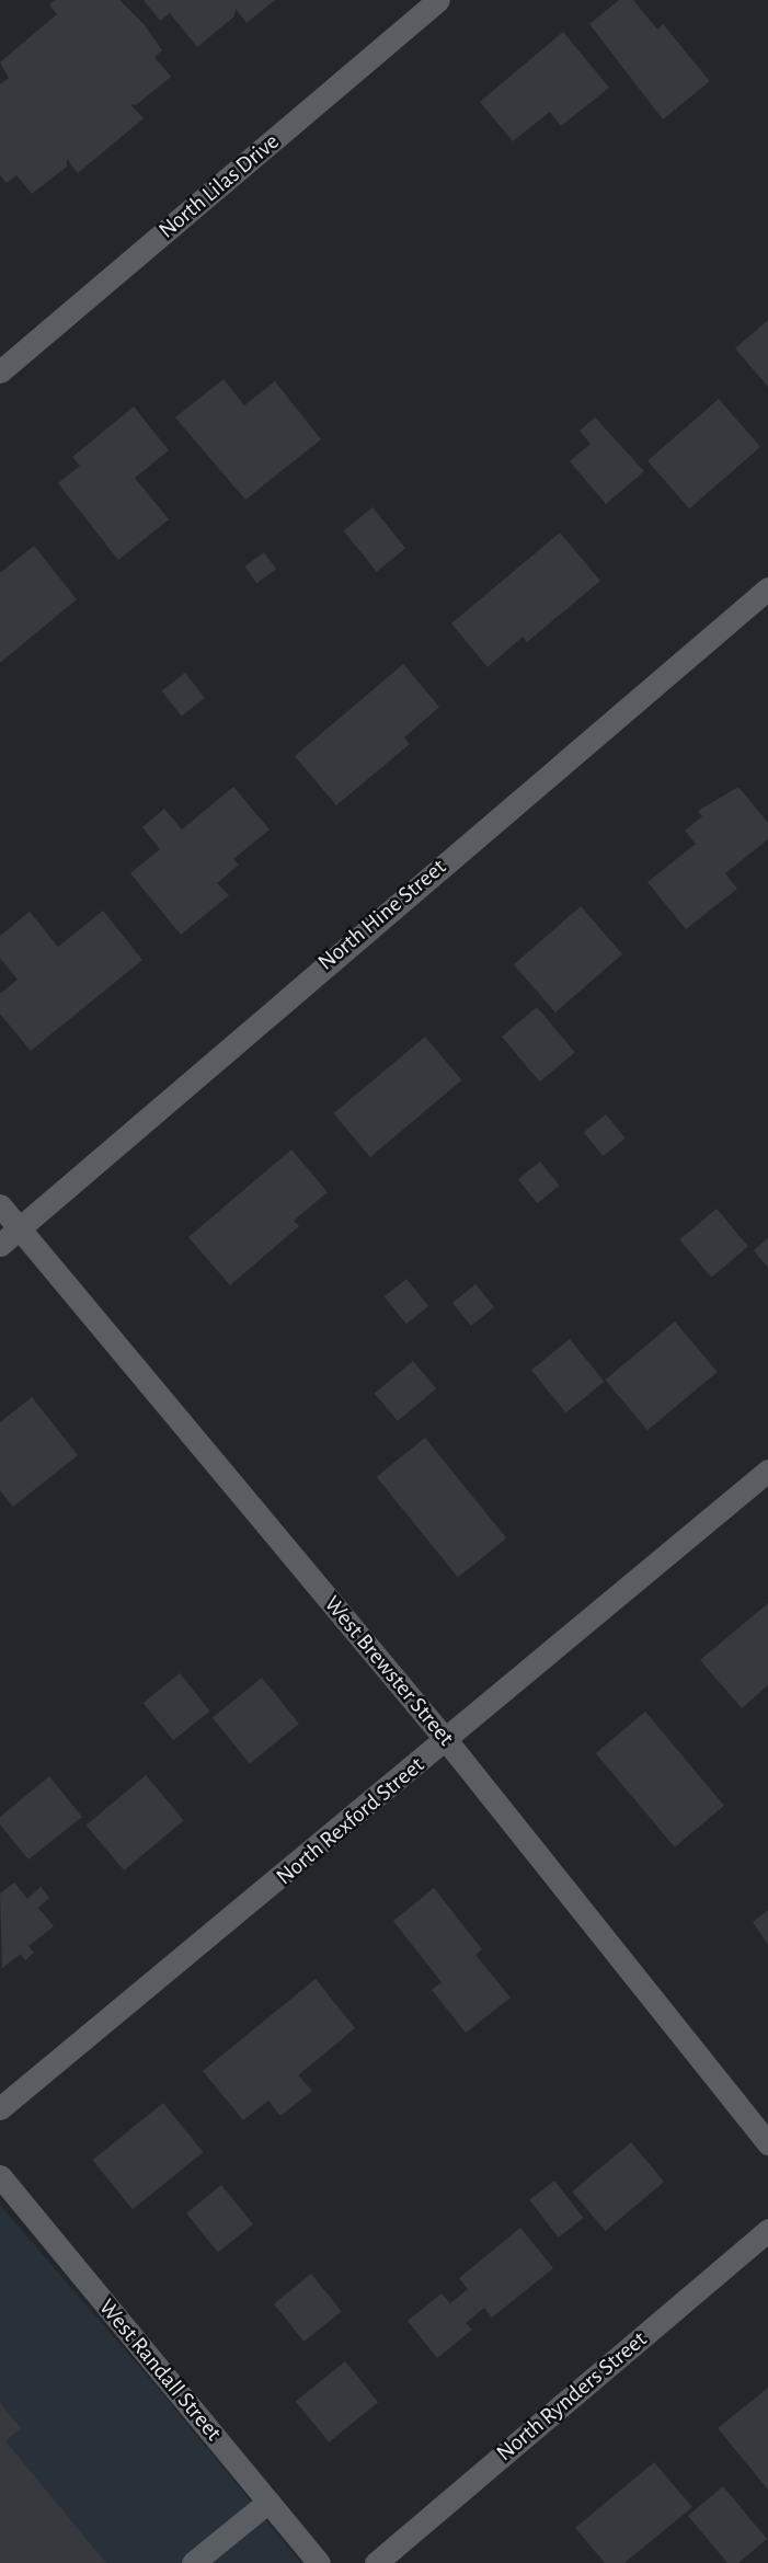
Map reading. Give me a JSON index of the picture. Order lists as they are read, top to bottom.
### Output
{
  "streets": {
    "street": [
      "North Lilas Drive",
      "North Hine Street",
      "West Brewster Street",
      "North Rexford Street",
      "West Randall Street",
      "North Rynders Street"
    ]
  },
  "crossings": [
    ["North Hine Street", "West Brewster Street"],
    ["West Brewster Street", "North Rexford Street"]
  ]
}
